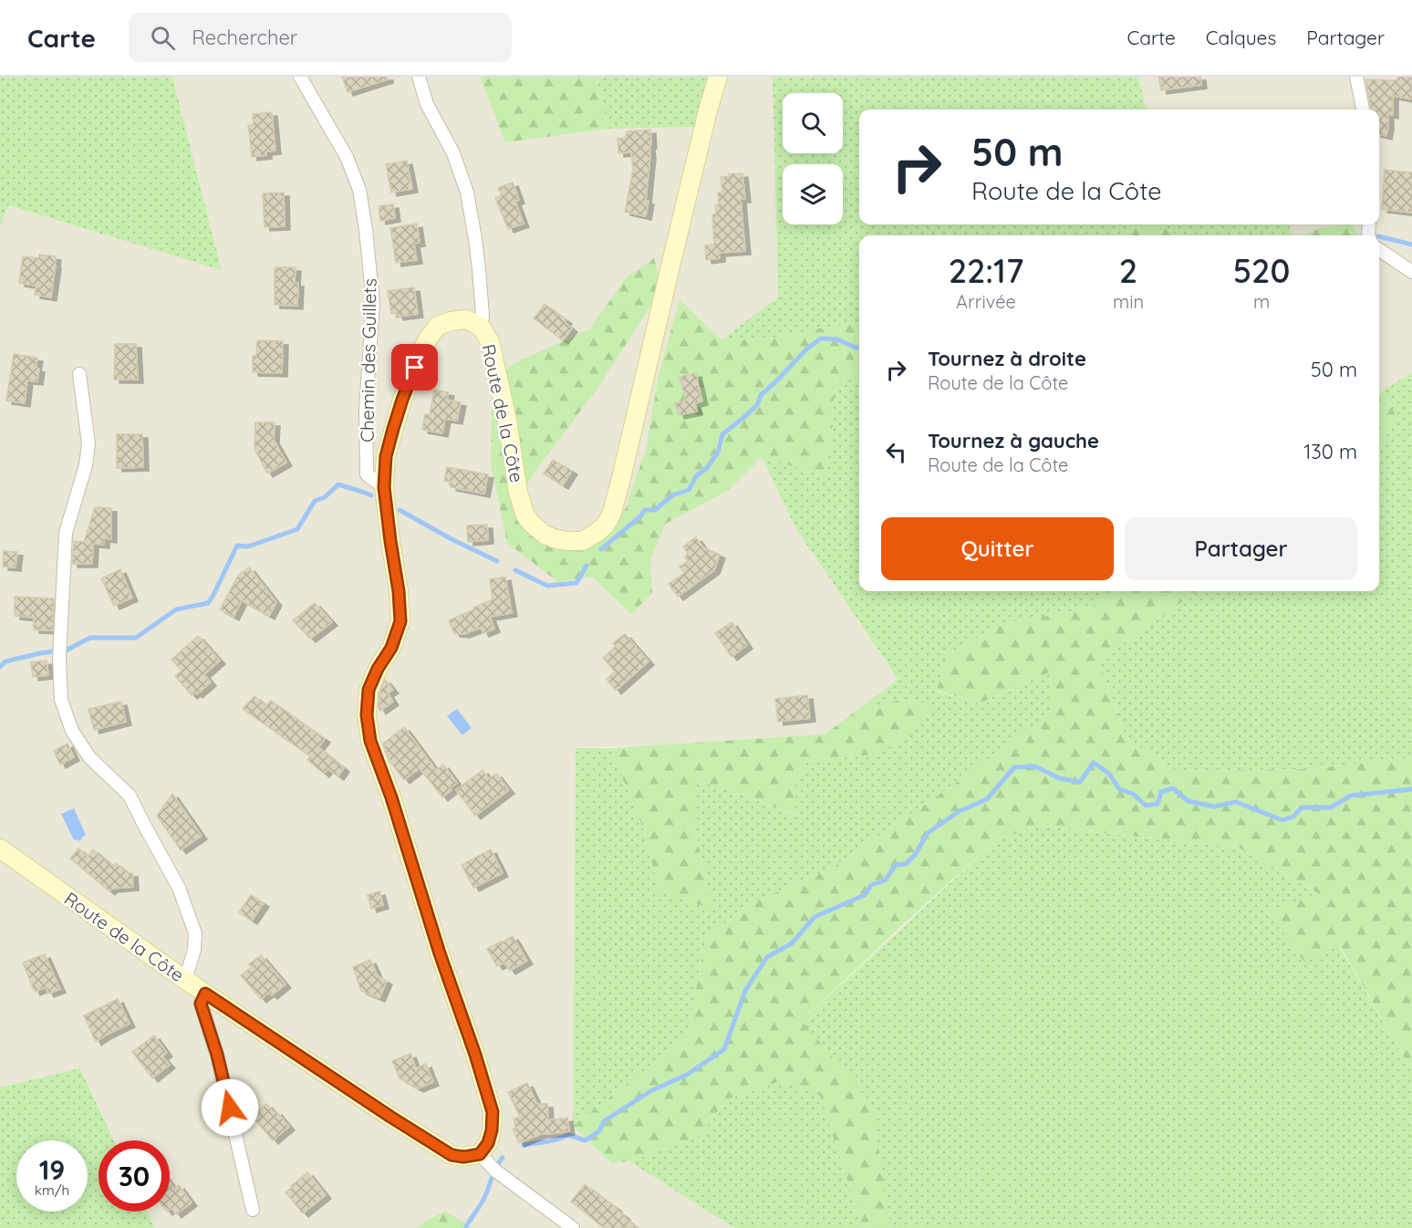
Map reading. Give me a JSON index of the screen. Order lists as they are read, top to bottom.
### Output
{
  "streets": {
    "street": ["Chemin des Guillets", "Route de la Côte"]
  },
  "crossings": [
    ["Chemin des Guillets", "Route de la Côte"]
  ],
  "page": {
    "header": "Carte",
    "search": "Rechercher",
    "nav": ["Carte", "Calques", "Partager"],
    "turn": ["50 m", "Route de la Côte"],
    "eta": [
      "22:17",
      "Arrivée",
      "2",
      "min",
      "520",
      "m"
    ],
    "list": [
      {
        "name": "Tournez à droite",
        "note": "Route de la Côte",
        "value": "50 m"
      },
      {
        "name": "Tournez à gauche",
        "note": "Route de la Côte",
        "value": "130 m"
      }
    ],
    "buttons": ["Quitter", "Partager"],
    "speed": "19 km/h",
    "limit": "30"
  }
}
